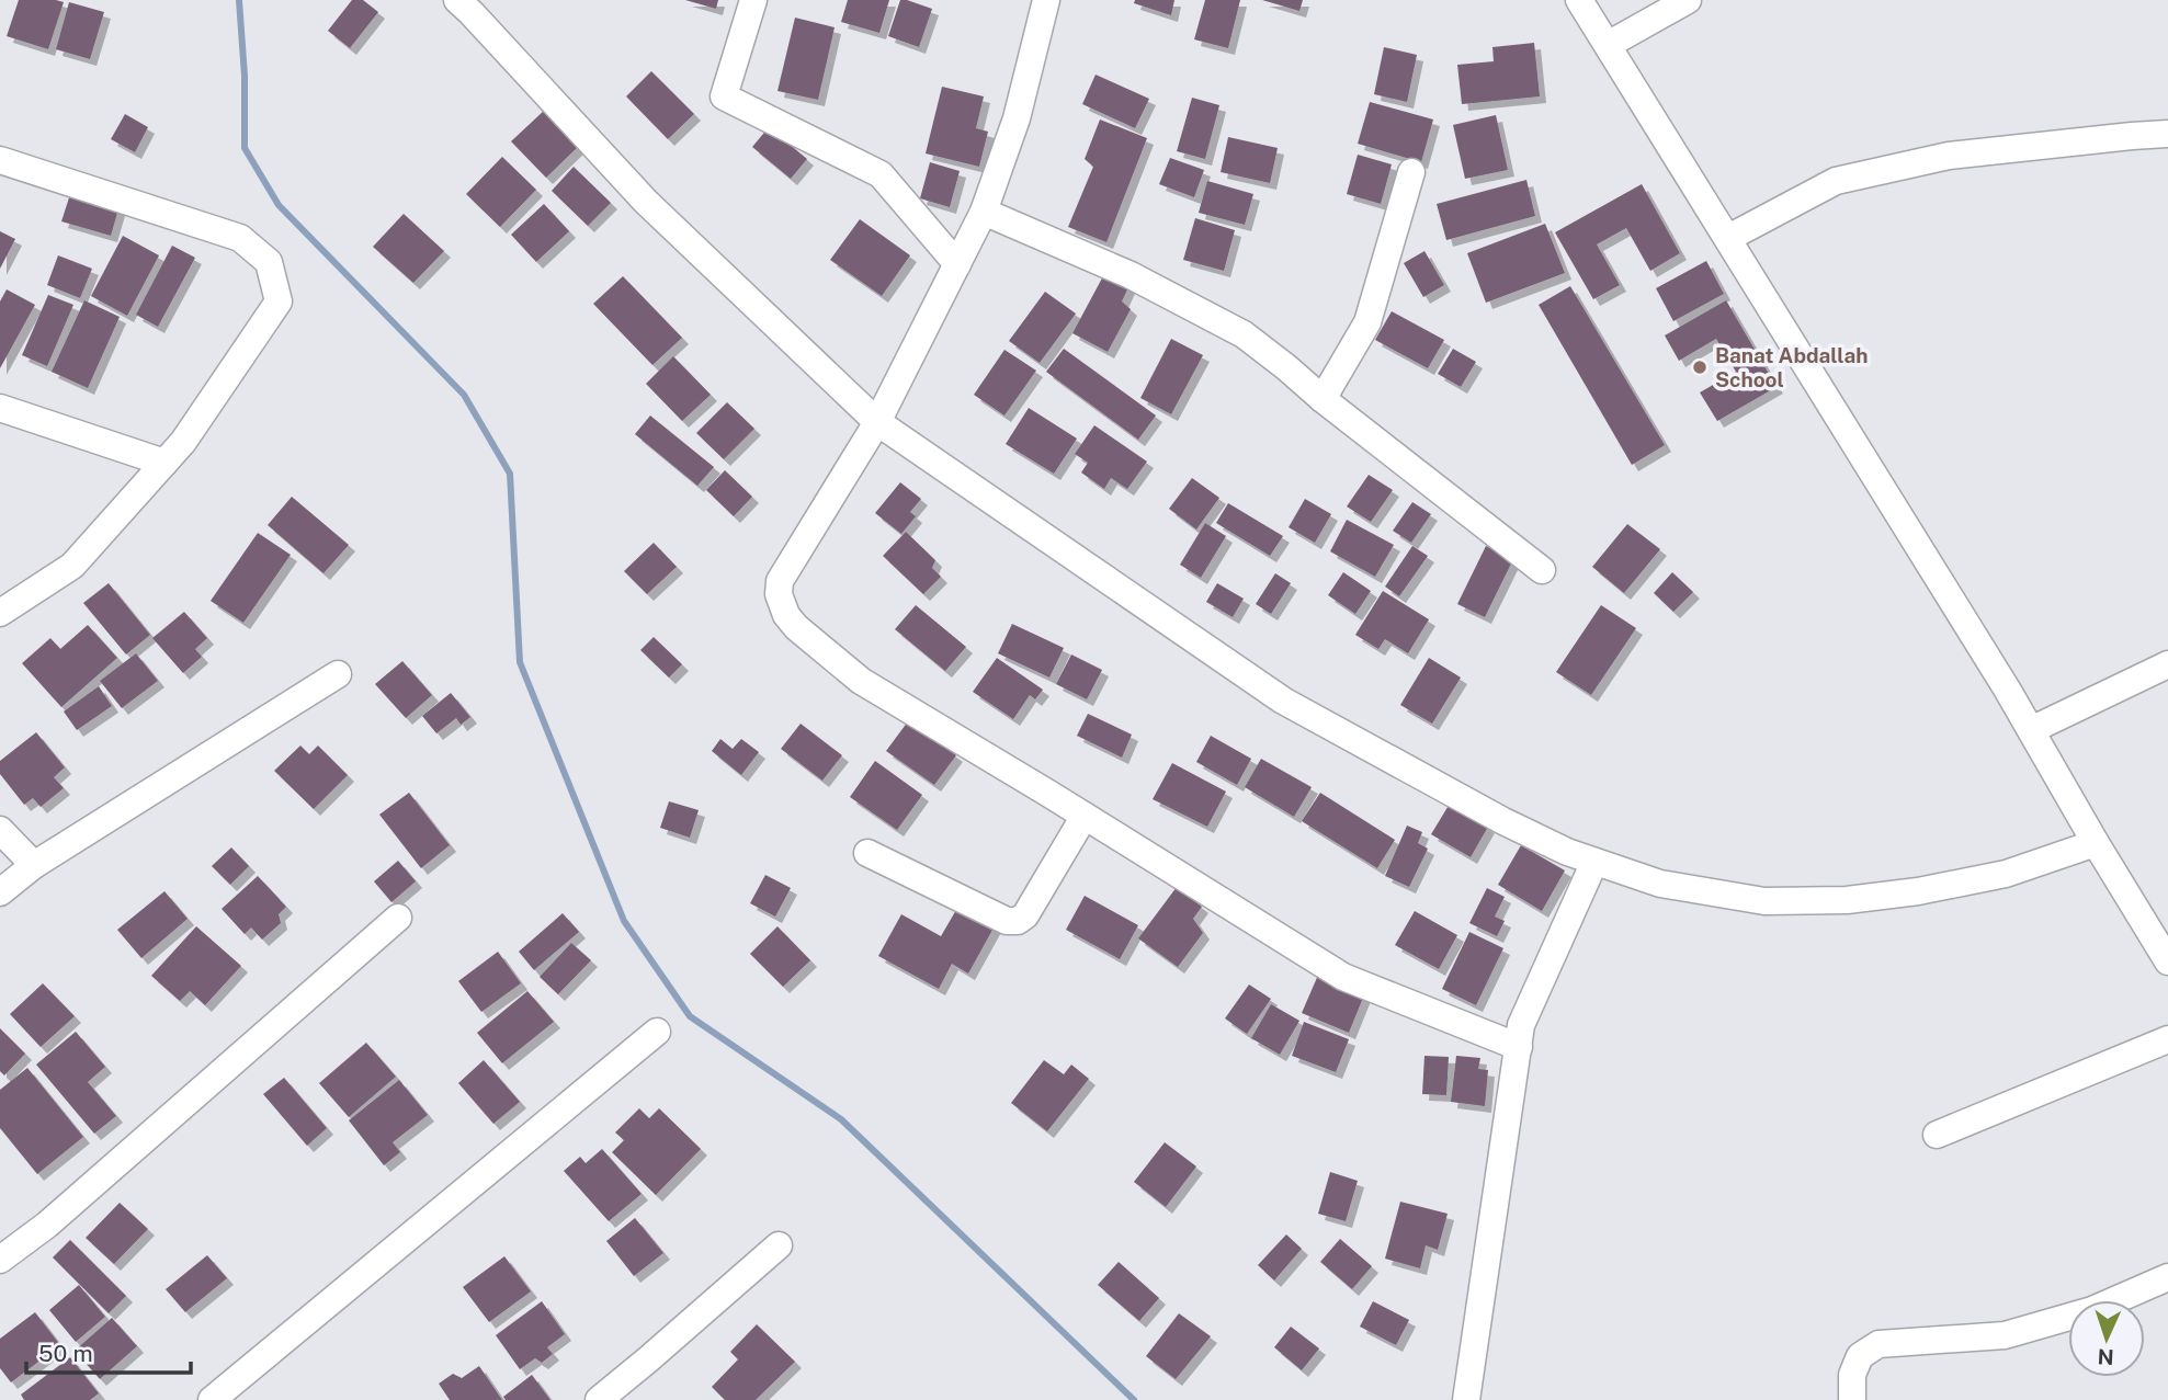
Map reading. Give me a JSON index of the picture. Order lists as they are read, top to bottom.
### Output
{
  "places": ["Banat Abdallah School"],
  "scale_bar": "50 m",
  "north": "bottom"
}
